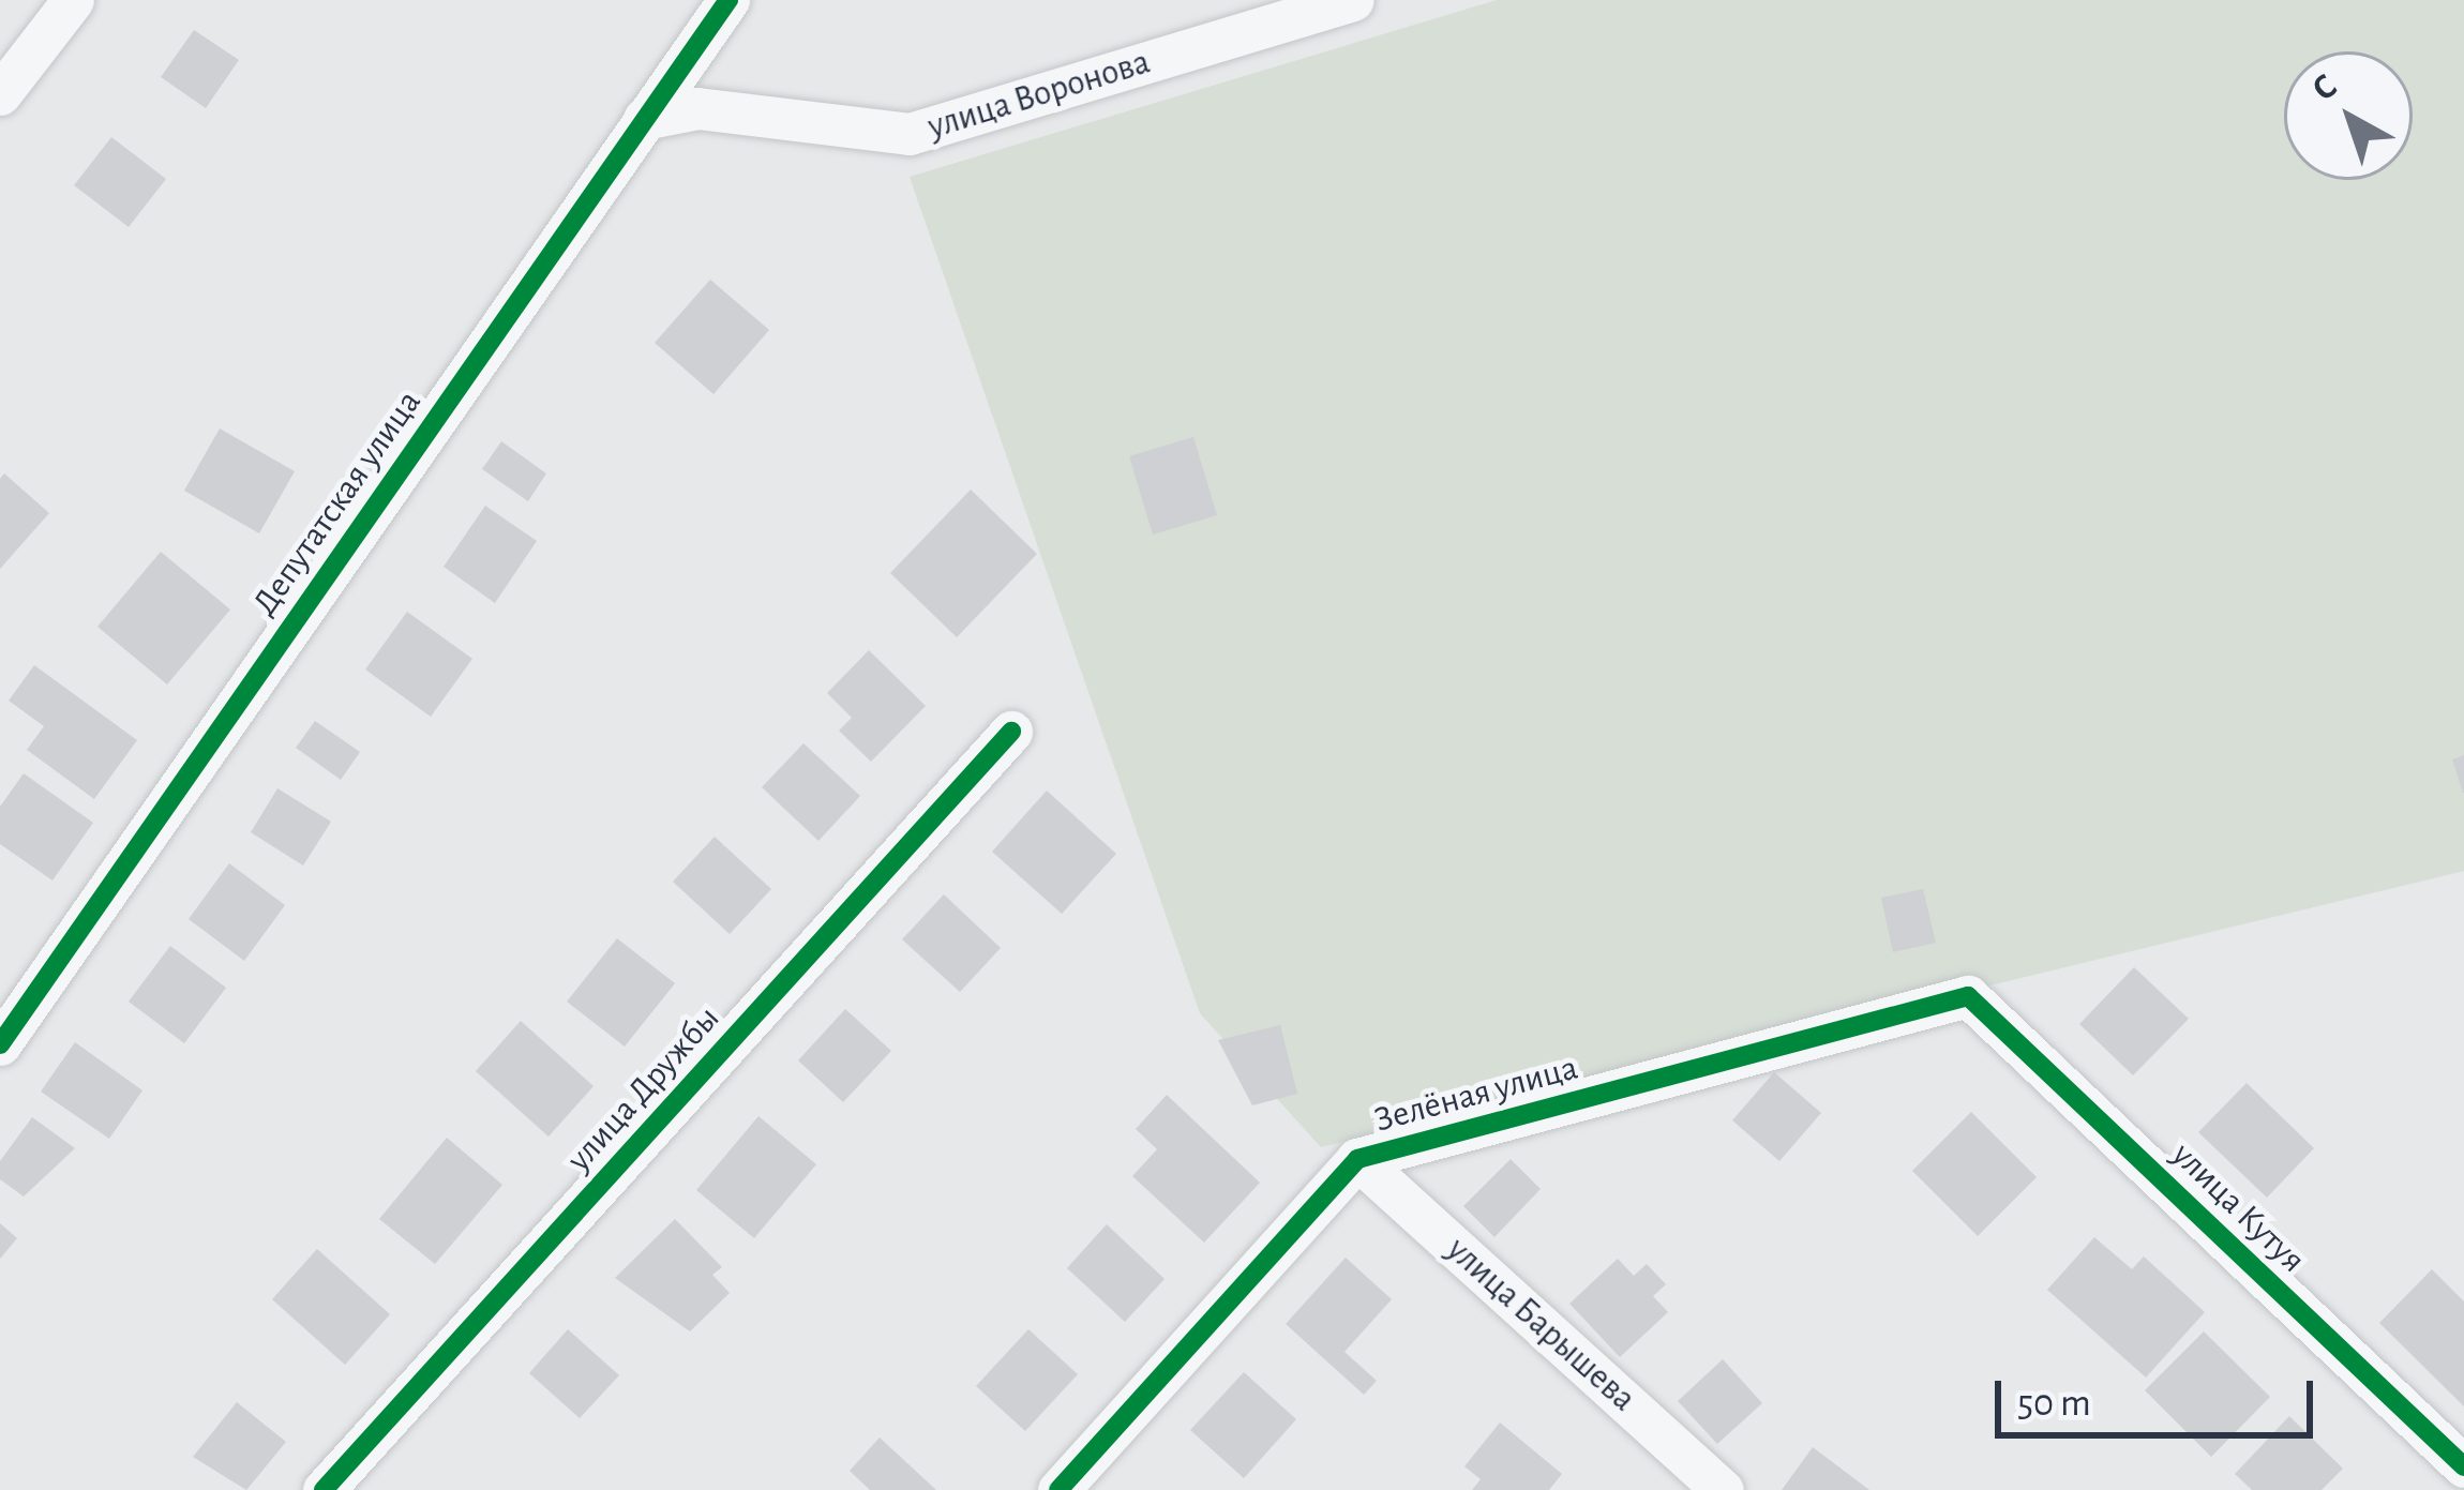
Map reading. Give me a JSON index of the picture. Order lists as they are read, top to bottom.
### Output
{
  "streets": {
    "street": [
      "улица Воронова",
      "Депутатская улица",
      "улица Дружбы",
      "Зелёная улица",
      "улица Кутуя",
      "улица Барышева"
    ]
  },
  "crossings": [
    ["улица Воронова", "Депутатская улица"],
    ["Зелёная улица", "улица Кутуя"],
    ["Зелёная улица", "улица Барышева"]
  ],
  "scale_bar": "50 m",
  "north": "top left"
}
